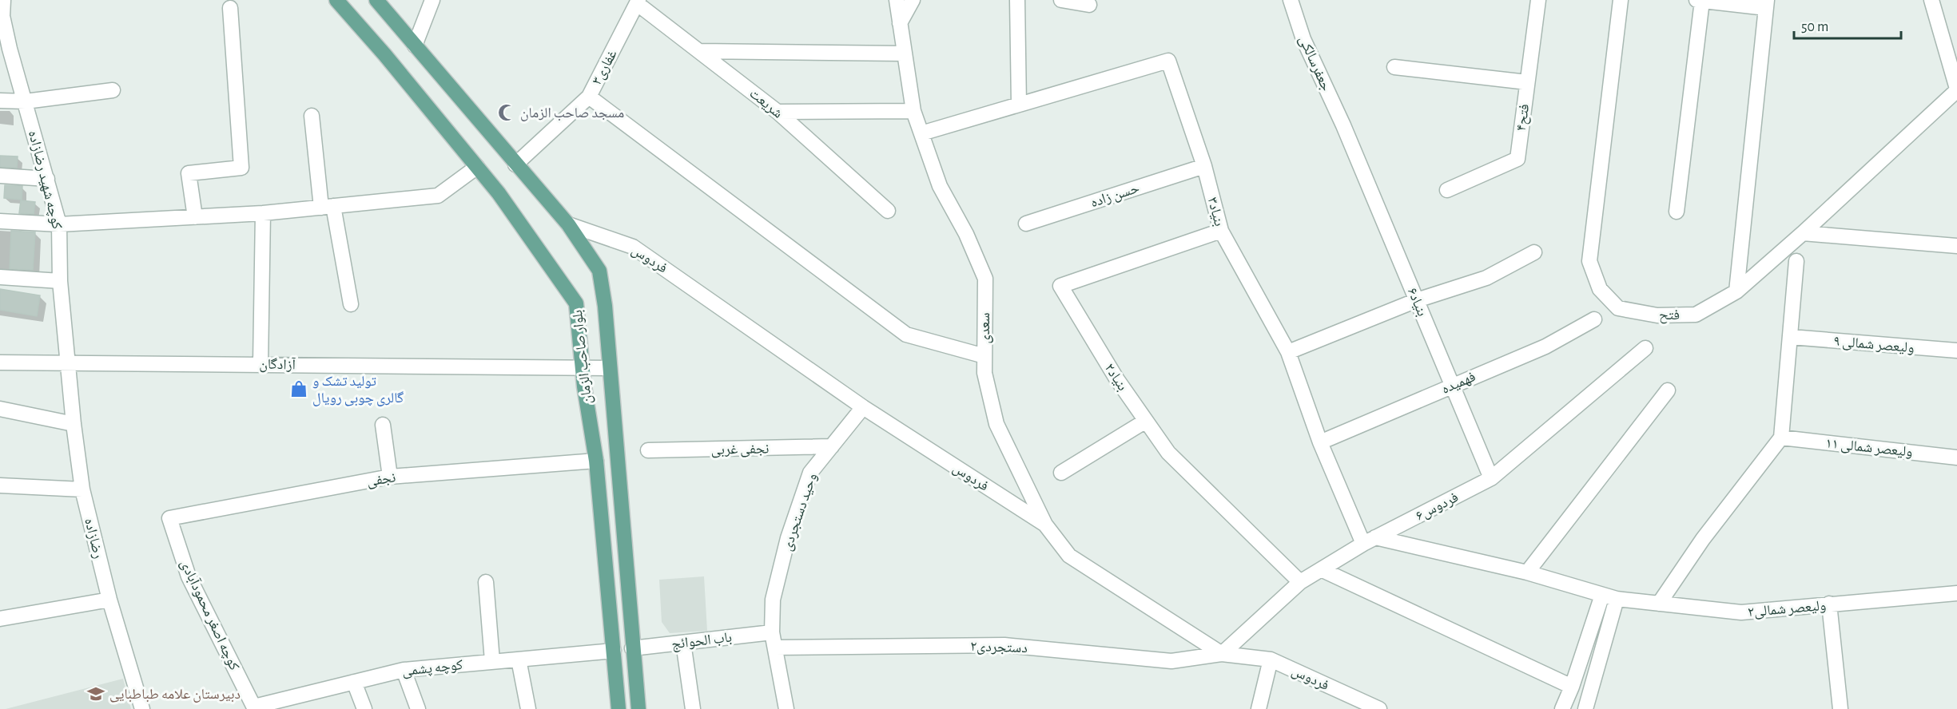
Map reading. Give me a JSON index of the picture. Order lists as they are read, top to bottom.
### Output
{
  "streets": {
    "main road": ["بلوار صاحب الزمان"],
    "street": [
      "جعفرسالکی",
      "غفاری۳",
      "شریعت",
      "فتح۴",
      "کوچه شهید رضازاده",
      "حسن زاده",
      "بنیاد۳",
      "فردوس",
      "بنیاد۶",
      "فتح",
      "سعدی",
      "ولیعصر شمالی ۹",
      "آزادگان",
      "بنیاد۲",
      "فهمیده",
      "ولیعصر شمالی ۱۱",
      "نجفی غربی",
      "نجفی",
      "فردوس۶",
      "وحید دستجردی",
      "رضازاده",
      "ولیعصر شمالی۲",
      "کوچه اصغر محمودآبادی",
      "باب الحوائج",
      "دستجردی۲",
      "کوچه پشمی"
    ]
  },
  "crossings": [
    ["جعفرسالکی", "بنیاد۶"],
    ["غفاری۳", "شریعت"],
    ["غفاری۳", "بلوار صاحب الزمان"],
    ["کوچه شهید رضازاده", "آزادگان"],
    ["کوچه شهید رضازاده", "رضازاده"],
    ["حسن زاده", "بنیاد۳"],
    ["بنیاد۳", "بنیاد۲"],
    ["بنیاد۳", "فهمیده"],
    ["بنیاد۳", "فردوس۶"],
    ["بنیاد۳", "ولیعصر شمالی۲"],
    ["فردوس", "سعدی"],
    ["فردوس", "بلوار صاحب الزمان"],
    ["فردوس", "فردوس۶"],
    ["فردوس", "وحید دستجردی"],
    ["فردوس", "دستجردی۲"],
    ["بنیاد۶", "فهمیده"],
    ["بنیاد۶", "فردوس۶"],
    ["بلوار صاحب الزمان", "آزادگان"],
    ["بلوار صاحب الزمان", "نجفی"],
    ["بلوار صاحب الزمان", "باب الحوائج"],
    ["بلوار صاحب الزمان", "کوچه پشمی"],
    ["آزادگان", "رضازاده"],
    ["بنیاد۲", "فردوس۶"],
    ["نجفی غربی", "وحید دستجردی"],
    ["نجفی", "کوچه اصغر محمودآبادی"],
    ["فردوس۶", "ولیعصر شمالی۲"],
    ["فردوس۶", "دستجردی۲"],
    ["وحید دستجردی", "باب الحوائج"],
    ["وحید دستجردی", "دستجردی۲"],
    ["کوچه اصغر محمودآبادی", "کوچه پشمی"]
  ],
  "places": {
    "mosque": ["مسجد صاحب الزمان"],
    "shop": ["تولید تشک و گالری چوبی رویال"],
    "school or university": ["دبیرستان علامه طباطبایی"]
  },
  "scale_bar": "50 m"
}
